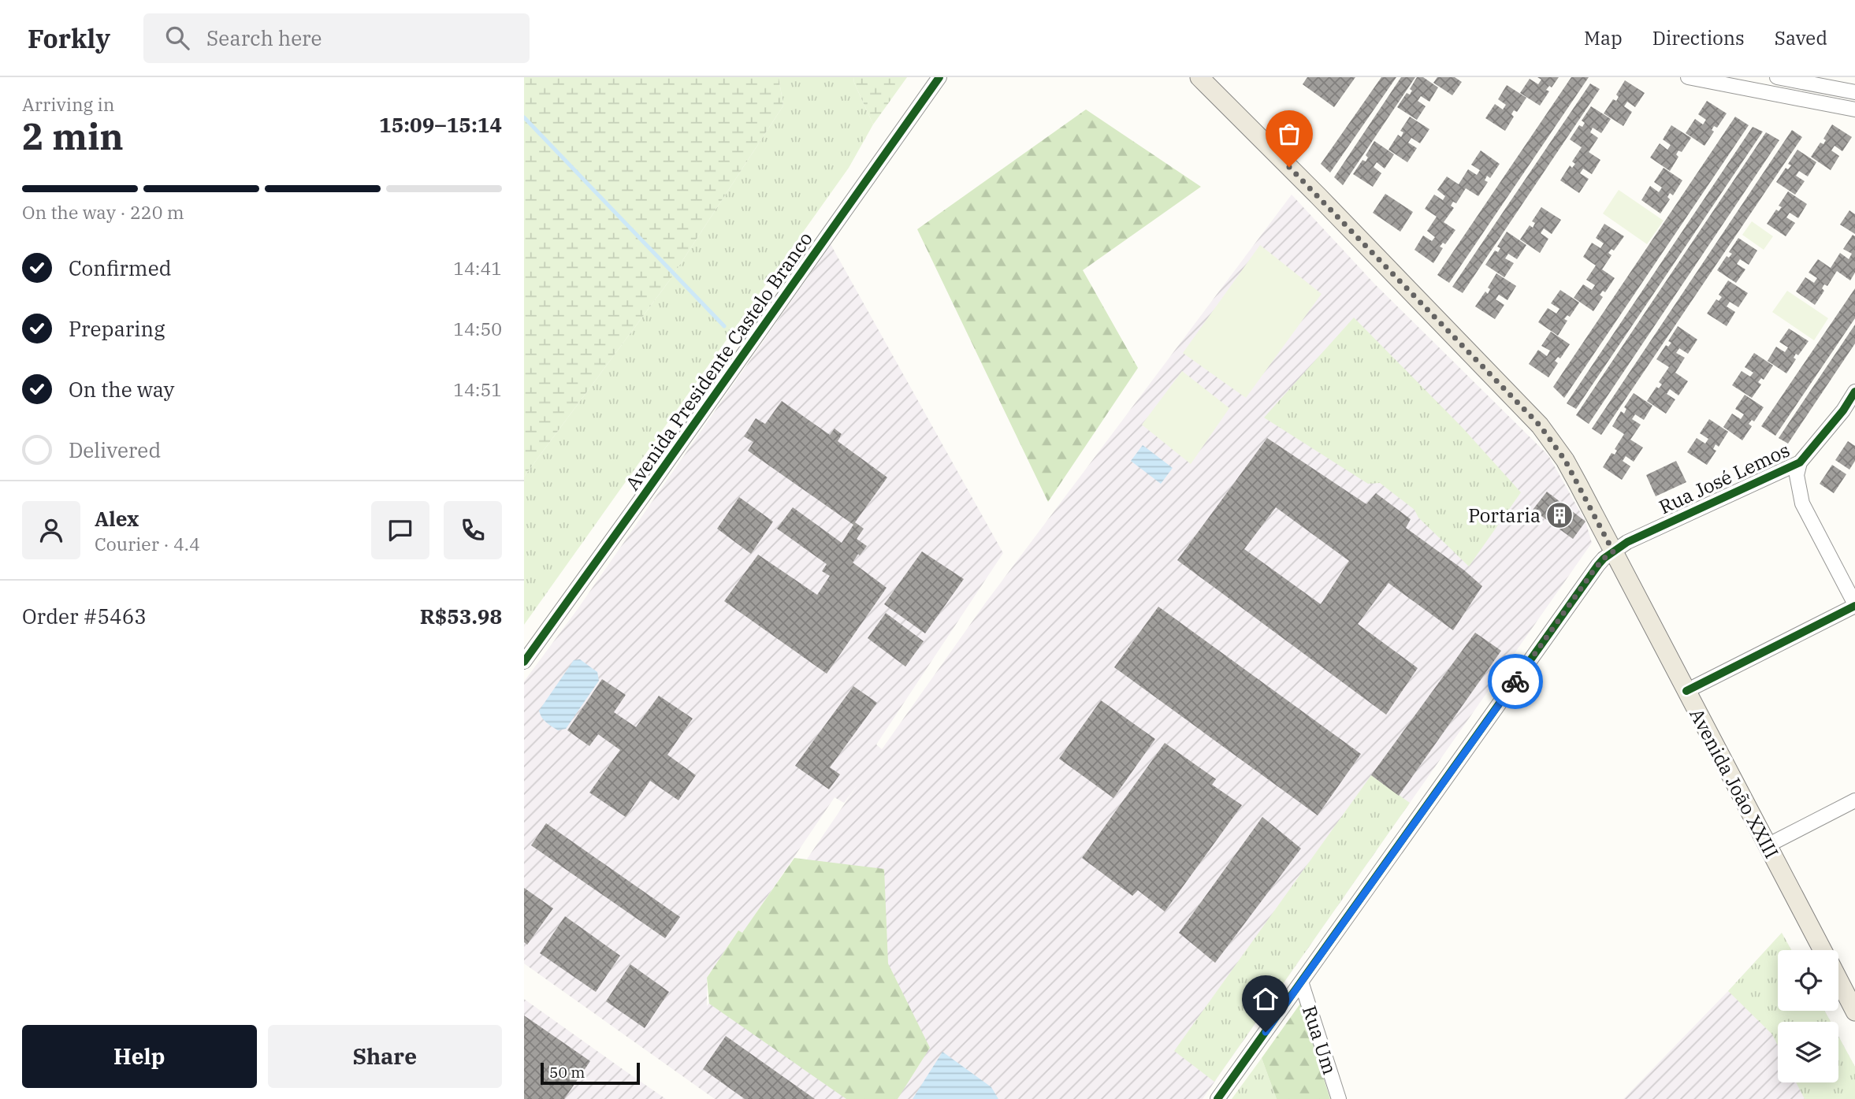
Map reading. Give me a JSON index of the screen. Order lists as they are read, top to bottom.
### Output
{
  "streets": {
    "main road": ["Avenida João XXIII"],
    "street": ["Avenida Presidente Castelo Branco", "Rua José Lemos", "Rua Um"]
  },
  "crossings": [
    ["Rua José Lemos", "Avenida João XXIII"],
    ["Rua José Lemos", "Rua Um"]
  ],
  "places": {
    "building": ["Portaria"]
  },
  "scale_bar": "50 m",
  "page": {
    "header": "Forkly",
    "search": "Search here",
    "nav": ["Map", "Directions", "Saved"],
    "heading": ["2 min", "Arriving in", "15:09–15:14"],
    "panel": [
      "Alex",
      "Courier · 4.4",
      "Order #5463",
      "R$53.98"
    ],
    "bar": "On the way · 220 m",
    "list": [
      ["Confirmed", "14:41"],
      ["Preparing", "14:50"],
      ["On the way", "14:51"],
      "Delivered"
    ],
    "buttons": ["Help", "Share"],
    "scale": "50 m"
  }
}
